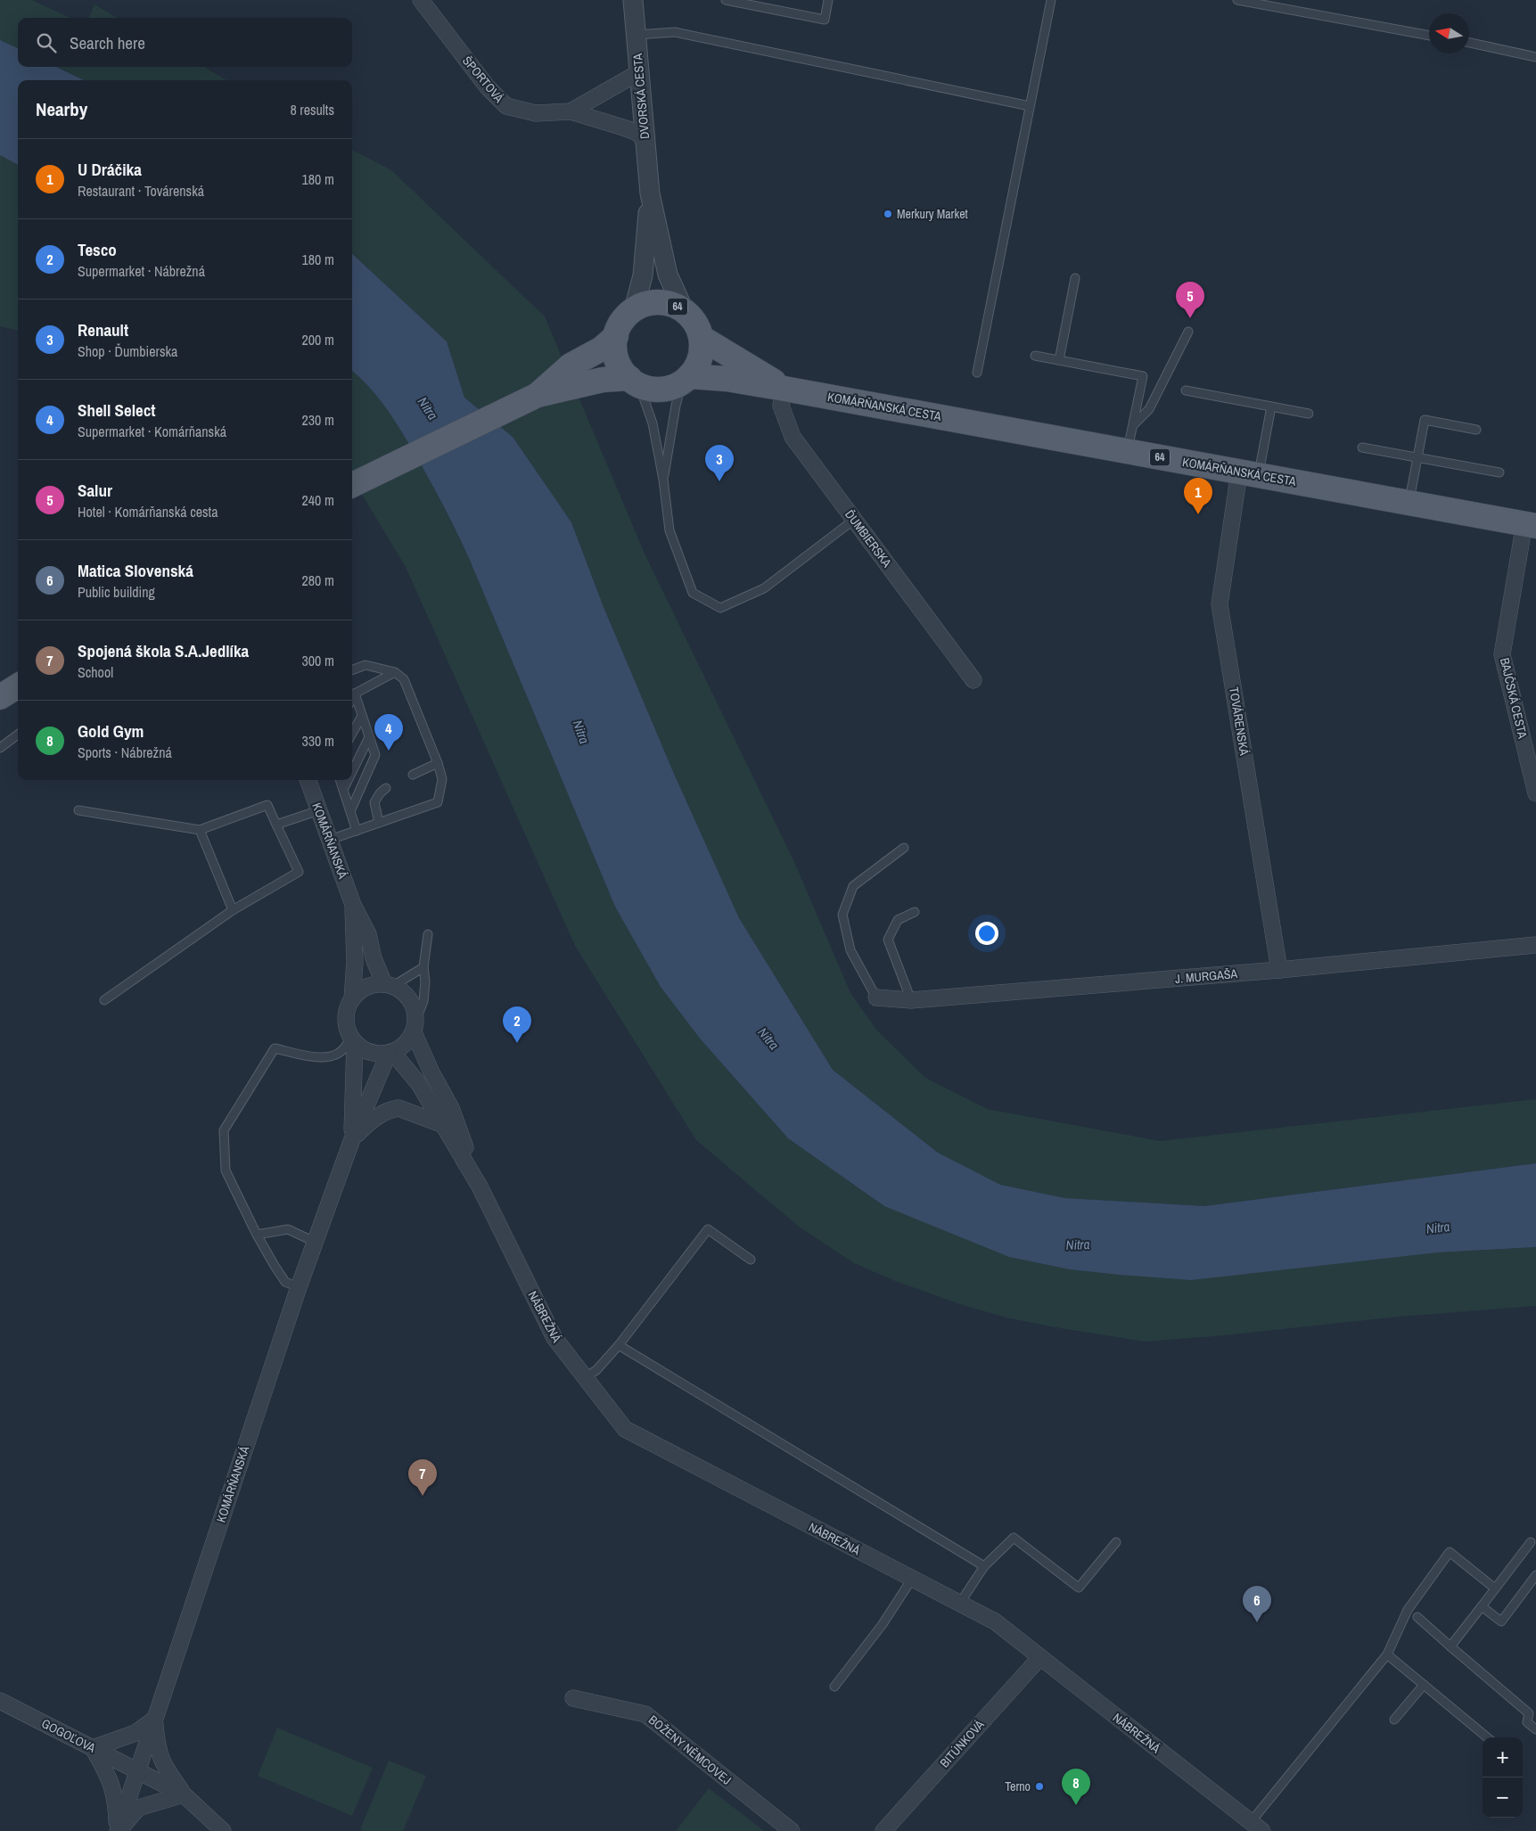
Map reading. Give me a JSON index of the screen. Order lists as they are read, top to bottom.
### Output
{
  "streets": {
    "main road": ["64", "KOMÁRŇANSKÁ CESTA"],
    "street": [
      "ŠPORTOVÁ",
      "DVORSKÁ CESTA",
      "ĎUMBIERSKA",
      "BAJČSKÁ CESTA",
      "TOVÁRENSKÁ",
      "KOMÁRŇANSKÁ",
      "J. MURGAŠA",
      "NÁBREŽNÁ",
      "GOGOĽOVA",
      "BITÚNKOVÁ",
      "BOŽENY NĚMCOVEJ"
    ]
  },
  "crossings": [
    ["ŠPORTOVÁ", "DVORSKÁ CESTA"],
    ["DVORSKÁ CESTA", "64"],
    ["DVORSKÁ CESTA", "KOMÁRŇANSKÁ CESTA"],
    ["64", "KOMÁRŇANSKÁ CESTA"],
    ["KOMÁRŇANSKÁ CESTA", "ĎUMBIERSKA"],
    ["KOMÁRŇANSKÁ CESTA", "BAJČSKÁ CESTA"],
    ["KOMÁRŇANSKÁ CESTA", "TOVÁRENSKÁ"],
    ["TOVÁRENSKÁ", "J. MURGAŠA"],
    ["KOMÁRŇANSKÁ", "NÁBREŽNÁ"],
    ["KOMÁRŇANSKÁ", "GOGOĽOVA"],
    ["NÁBREŽNÁ", "BITÚNKOVÁ"]
  ],
  "water": ["Nitra"],
  "places": ["Merkury Market", "Terno"],
  "north": "left",
  "page": {
    "search": "Search here",
    "heading": ["Nearby", "8 results"],
    "list": [
      {
        "mark": "1",
        "name": "U Dráčika",
        "note": "Restaurant · Továrenská",
        "value": "180 m"
      },
      {
        "mark": "2",
        "name": "Tesco",
        "note": "Supermarket · Nábrežná",
        "value": "180 m"
      },
      {
        "mark": "3",
        "name": "Renault",
        "note": "Shop · Ďumbierska",
        "value": "200 m"
      },
      {
        "mark": "4",
        "name": "Shell Select",
        "note": "Supermarket · Komárňanská",
        "value": "230 m"
      },
      {
        "mark": "5",
        "name": "Salur",
        "note": "Hotel · Komárňanská cesta",
        "value": "240 m"
      },
      {
        "mark": "6",
        "name": "Matica Slovenská",
        "note": "Public building",
        "value": "280 m"
      },
      {
        "mark": "7",
        "name": "Spojená škola S.A.Jedlíka",
        "note": "School",
        "value": "300 m"
      },
      {
        "mark": "8",
        "name": "Gold Gym",
        "note": "Sports · Nábrežná",
        "value": "330 m"
      }
    ],
    "pins": [
      "5",
      "3",
      "1",
      "4",
      "2",
      "7",
      "6",
      "8"
    ],
    "map_buttons": ["+", "−"]
  }
}
